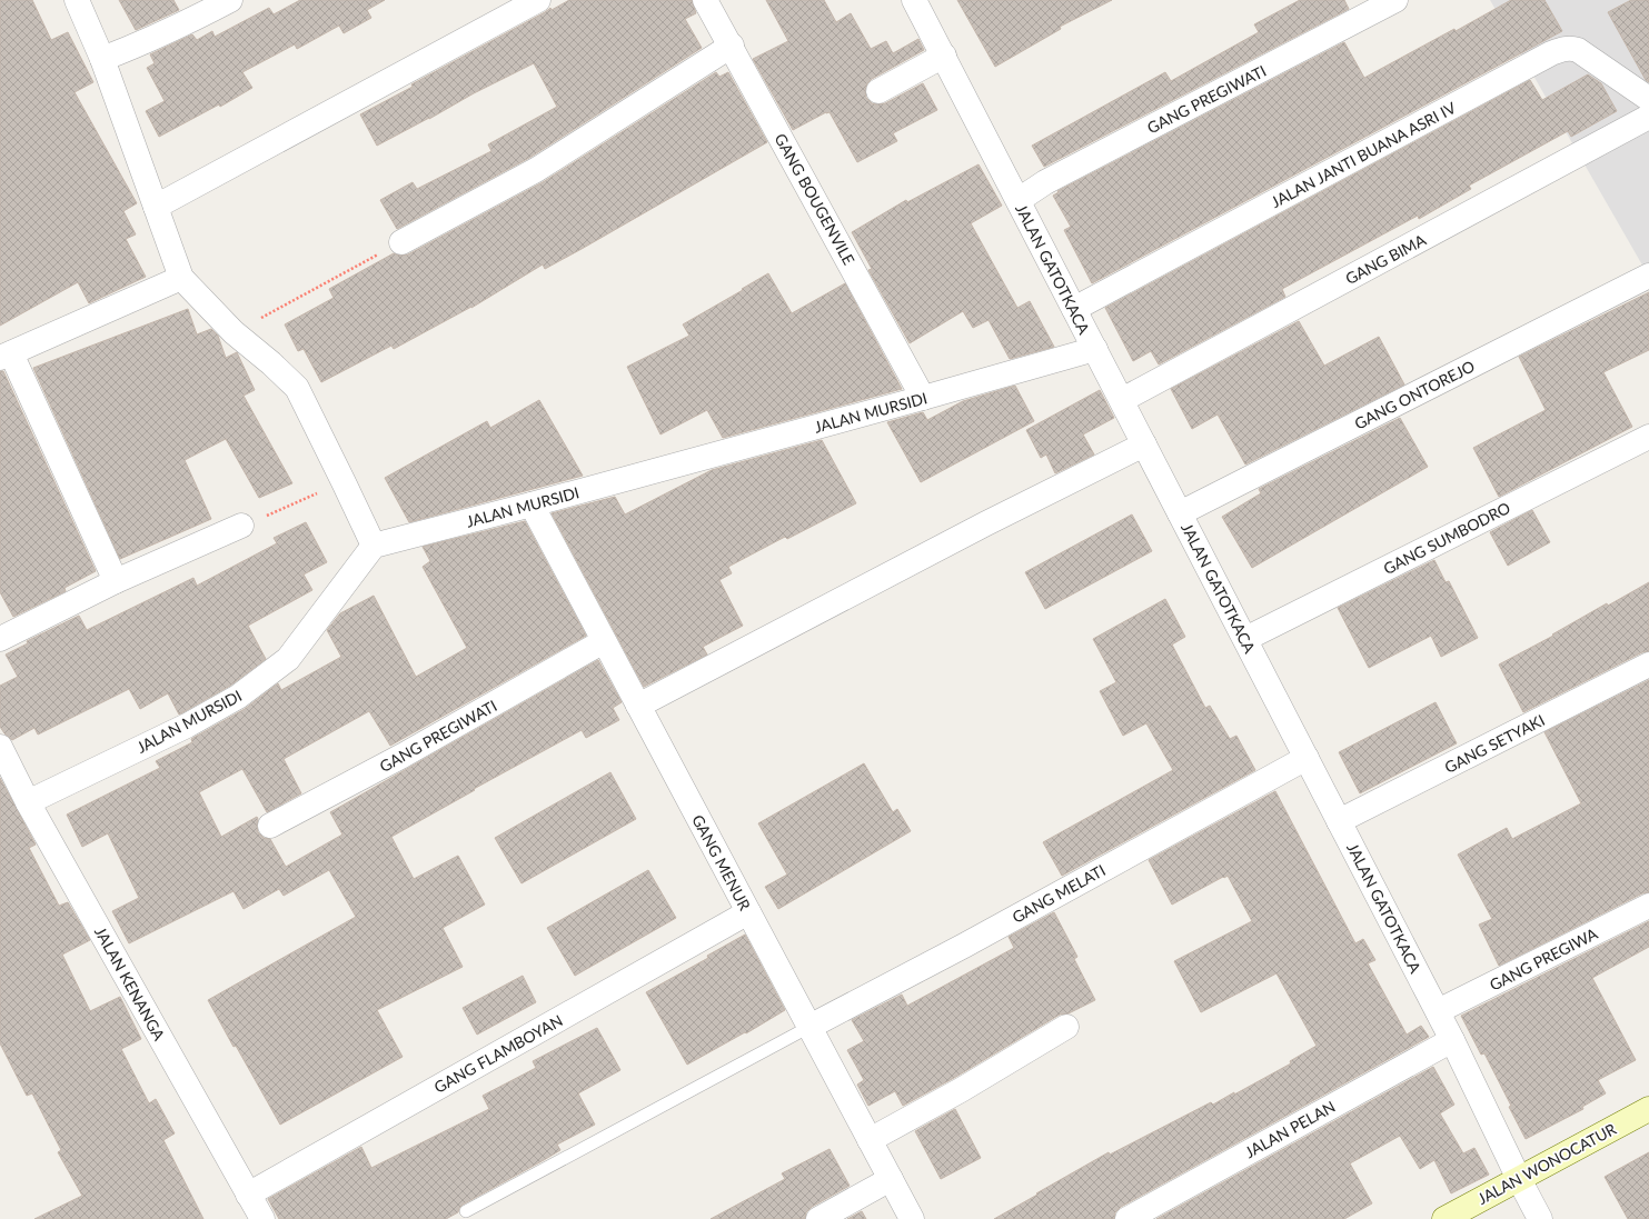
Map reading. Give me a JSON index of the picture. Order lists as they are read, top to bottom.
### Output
{
  "streets": {
    "street": [
      "GANG PREGIWATI",
      "JALAN JANTI BUANA ASRI IV",
      "GANG BOUGENVILE",
      "GANG BIMA",
      "JALAN GATOTKACA",
      "GANG ONTOREJO",
      "JALAN MURSIDI",
      "GANG SUMBODRO",
      "GANG SETYAKI",
      "GANG MENUR",
      "GANG MELATI",
      "GANG PREGIWA",
      "JALAN KENANGA",
      "GANG FLAMBOYAN",
      "JALAN PELAN",
      "JALAN WONOCATUR"
    ]
  },
  "crossings": [
    ["GANG PREGIWATI", "JALAN GATOTKACA"],
    ["GANG PREGIWATI", "GANG MENUR"],
    ["JALAN JANTI BUANA ASRI IV", "JALAN GATOTKACA"],
    ["GANG BOUGENVILE", "JALAN MURSIDI"],
    ["GANG BIMA", "JALAN GATOTKACA"],
    ["JALAN GATOTKACA", "GANG ONTOREJO"],
    ["JALAN GATOTKACA", "JALAN MURSIDI"],
    ["JALAN GATOTKACA", "GANG SUMBODRO"],
    ["JALAN GATOTKACA", "GANG SETYAKI"],
    ["JALAN GATOTKACA", "GANG MELATI"],
    ["JALAN GATOTKACA", "GANG PREGIWA"],
    ["JALAN GATOTKACA", "JALAN PELAN"],
    ["JALAN GATOTKACA", "JALAN WONOCATUR"],
    ["JALAN MURSIDI", "GANG MENUR"],
    ["JALAN MURSIDI", "JALAN KENANGA"],
    ["GANG MENUR", "GANG MELATI"],
    ["GANG MENUR", "GANG FLAMBOYAN"],
    ["JALAN KENANGA", "GANG FLAMBOYAN"]
  ]
}
